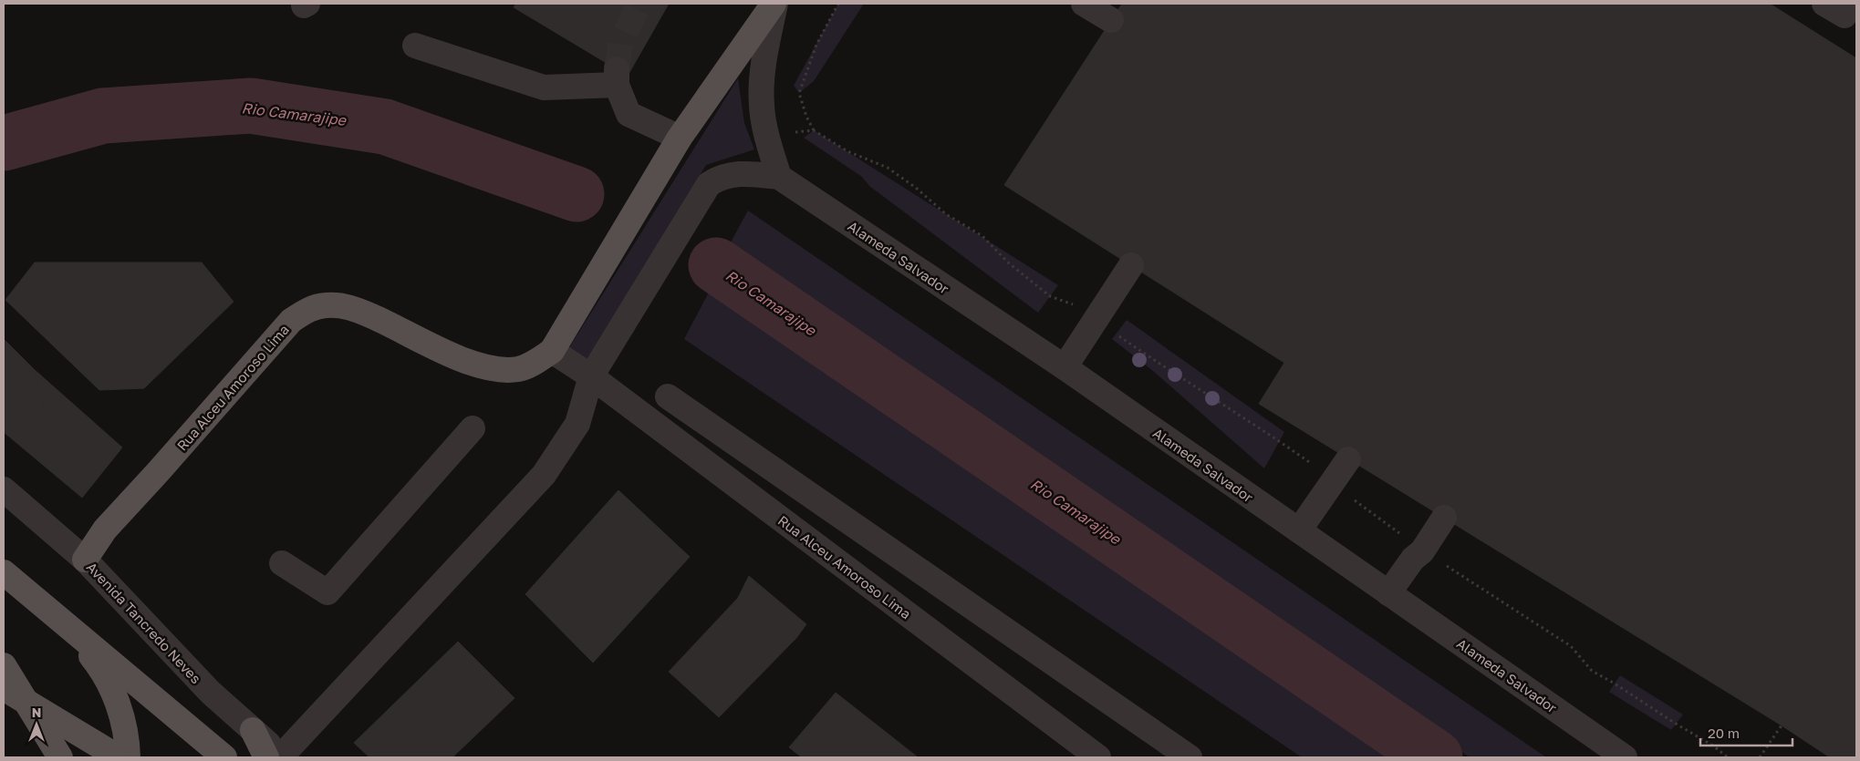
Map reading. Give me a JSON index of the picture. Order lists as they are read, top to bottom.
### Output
{
  "streets": {
    "main road": ["Rua Alceu Amoroso Lima"],
    "street": ["Alameda Salvador", "Avenida Tancredo Neves"]
  },
  "crossings": [
    ["Alameda Salvador", "Rua Alceu Amoroso Lima"],
    ["Rua Alceu Amoroso Lima", "Avenida Tancredo Neves"]
  ],
  "water": ["Rio Camarajipe"],
  "scale_bar": "20 m",
  "north": "top"
}
